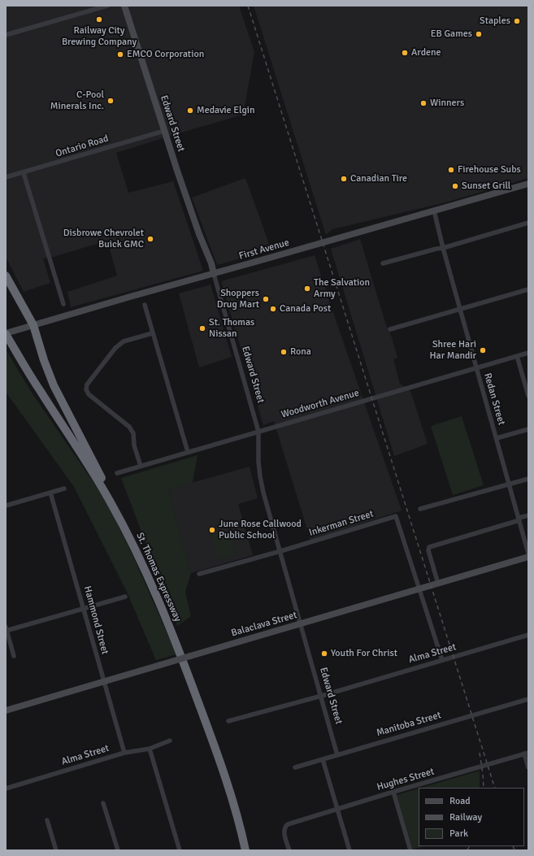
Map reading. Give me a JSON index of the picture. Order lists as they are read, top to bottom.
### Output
{
  "streets": {
    "highway": ["St. Thomas Expressway"],
    "street": [
      "Edward Street",
      "Ontario Road",
      "First Avenue",
      "Redan Street",
      "Woodworth Avenue",
      "Inkerman Street",
      "Hammond Street",
      "Balaclava Street",
      "Alma Street",
      "Manitoba Street",
      "Hughes Street"
    ]
  },
  "crossings": [
    ["Edward Street", "Ontario Road"],
    ["Edward Street", "First Avenue"],
    ["Edward Street", "Woodworth Avenue"],
    ["Edward Street", "Inkerman Street"],
    ["Edward Street", "Balaclava Street"],
    ["Edward Street", "Alma Street"],
    ["Edward Street", "Manitoba Street"],
    ["First Avenue", "Redan Street"],
    ["First Avenue", "St. Thomas Expressway"],
    ["Redan Street", "Woodworth Avenue"],
    ["Inkerman Street", "Balaclava Street"],
    ["Hammond Street", "Balaclava Street"],
    ["Hammond Street", "Alma Street"]
  ],
  "places": [
    "Railway City Brewing Company",
    "Staples",
    "EB Games",
    "Ardene",
    "EMCO Corporation",
    "C-Pool Minerals Inc.",
    "Winners",
    "Medavie Elgin",
    "Firehouse Subs",
    "Canadian Tire",
    "Sunset Grill",
    "Disbrowe Chevrolet Buick GMC",
    "The Salvation Army",
    "Shoppers Drug Mart",
    "Canada Post",
    "St. Thomas Nissan",
    "Shree Hari Har Mandir",
    "Rona",
    "June Rose Callwood Public School",
    "Youth For Christ"
  ],
  "legend": ["Road", "Railway", "Park"]
}
